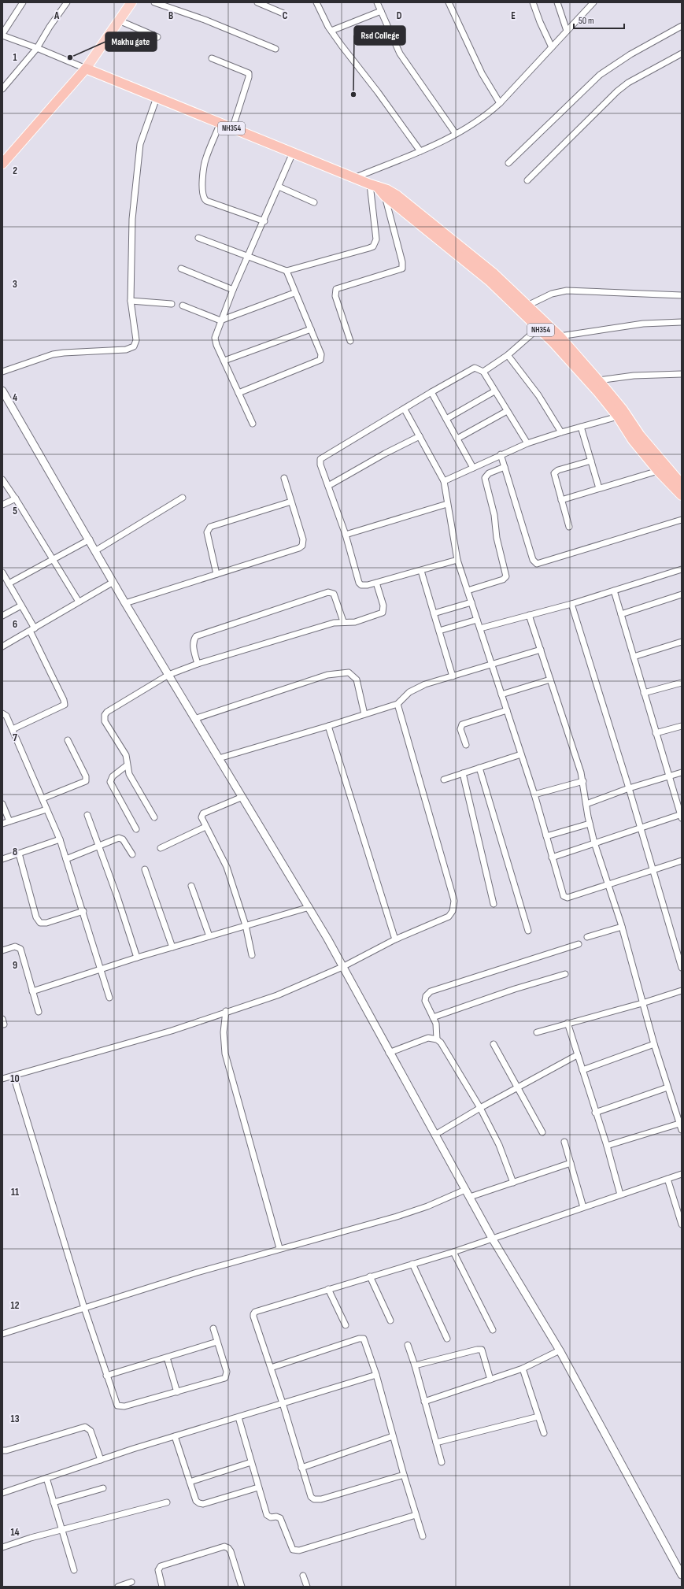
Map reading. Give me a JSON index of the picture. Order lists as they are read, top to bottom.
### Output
{
  "streets": {
    "highway": ["NH354"]
  },
  "places": ["Makhu gate", "Rsd College"],
  "scale_bar": "50 m",
  "grid": {
    "columns": [
      "A",
      "B",
      "C",
      "D",
      "E"
    ],
    "rows": [
      "1",
      "2",
      "3",
      "4",
      "5",
      "6",
      "7",
      "8",
      "9",
      "10",
      "11",
      "12",
      "13",
      "14"
    ]
  }
}
